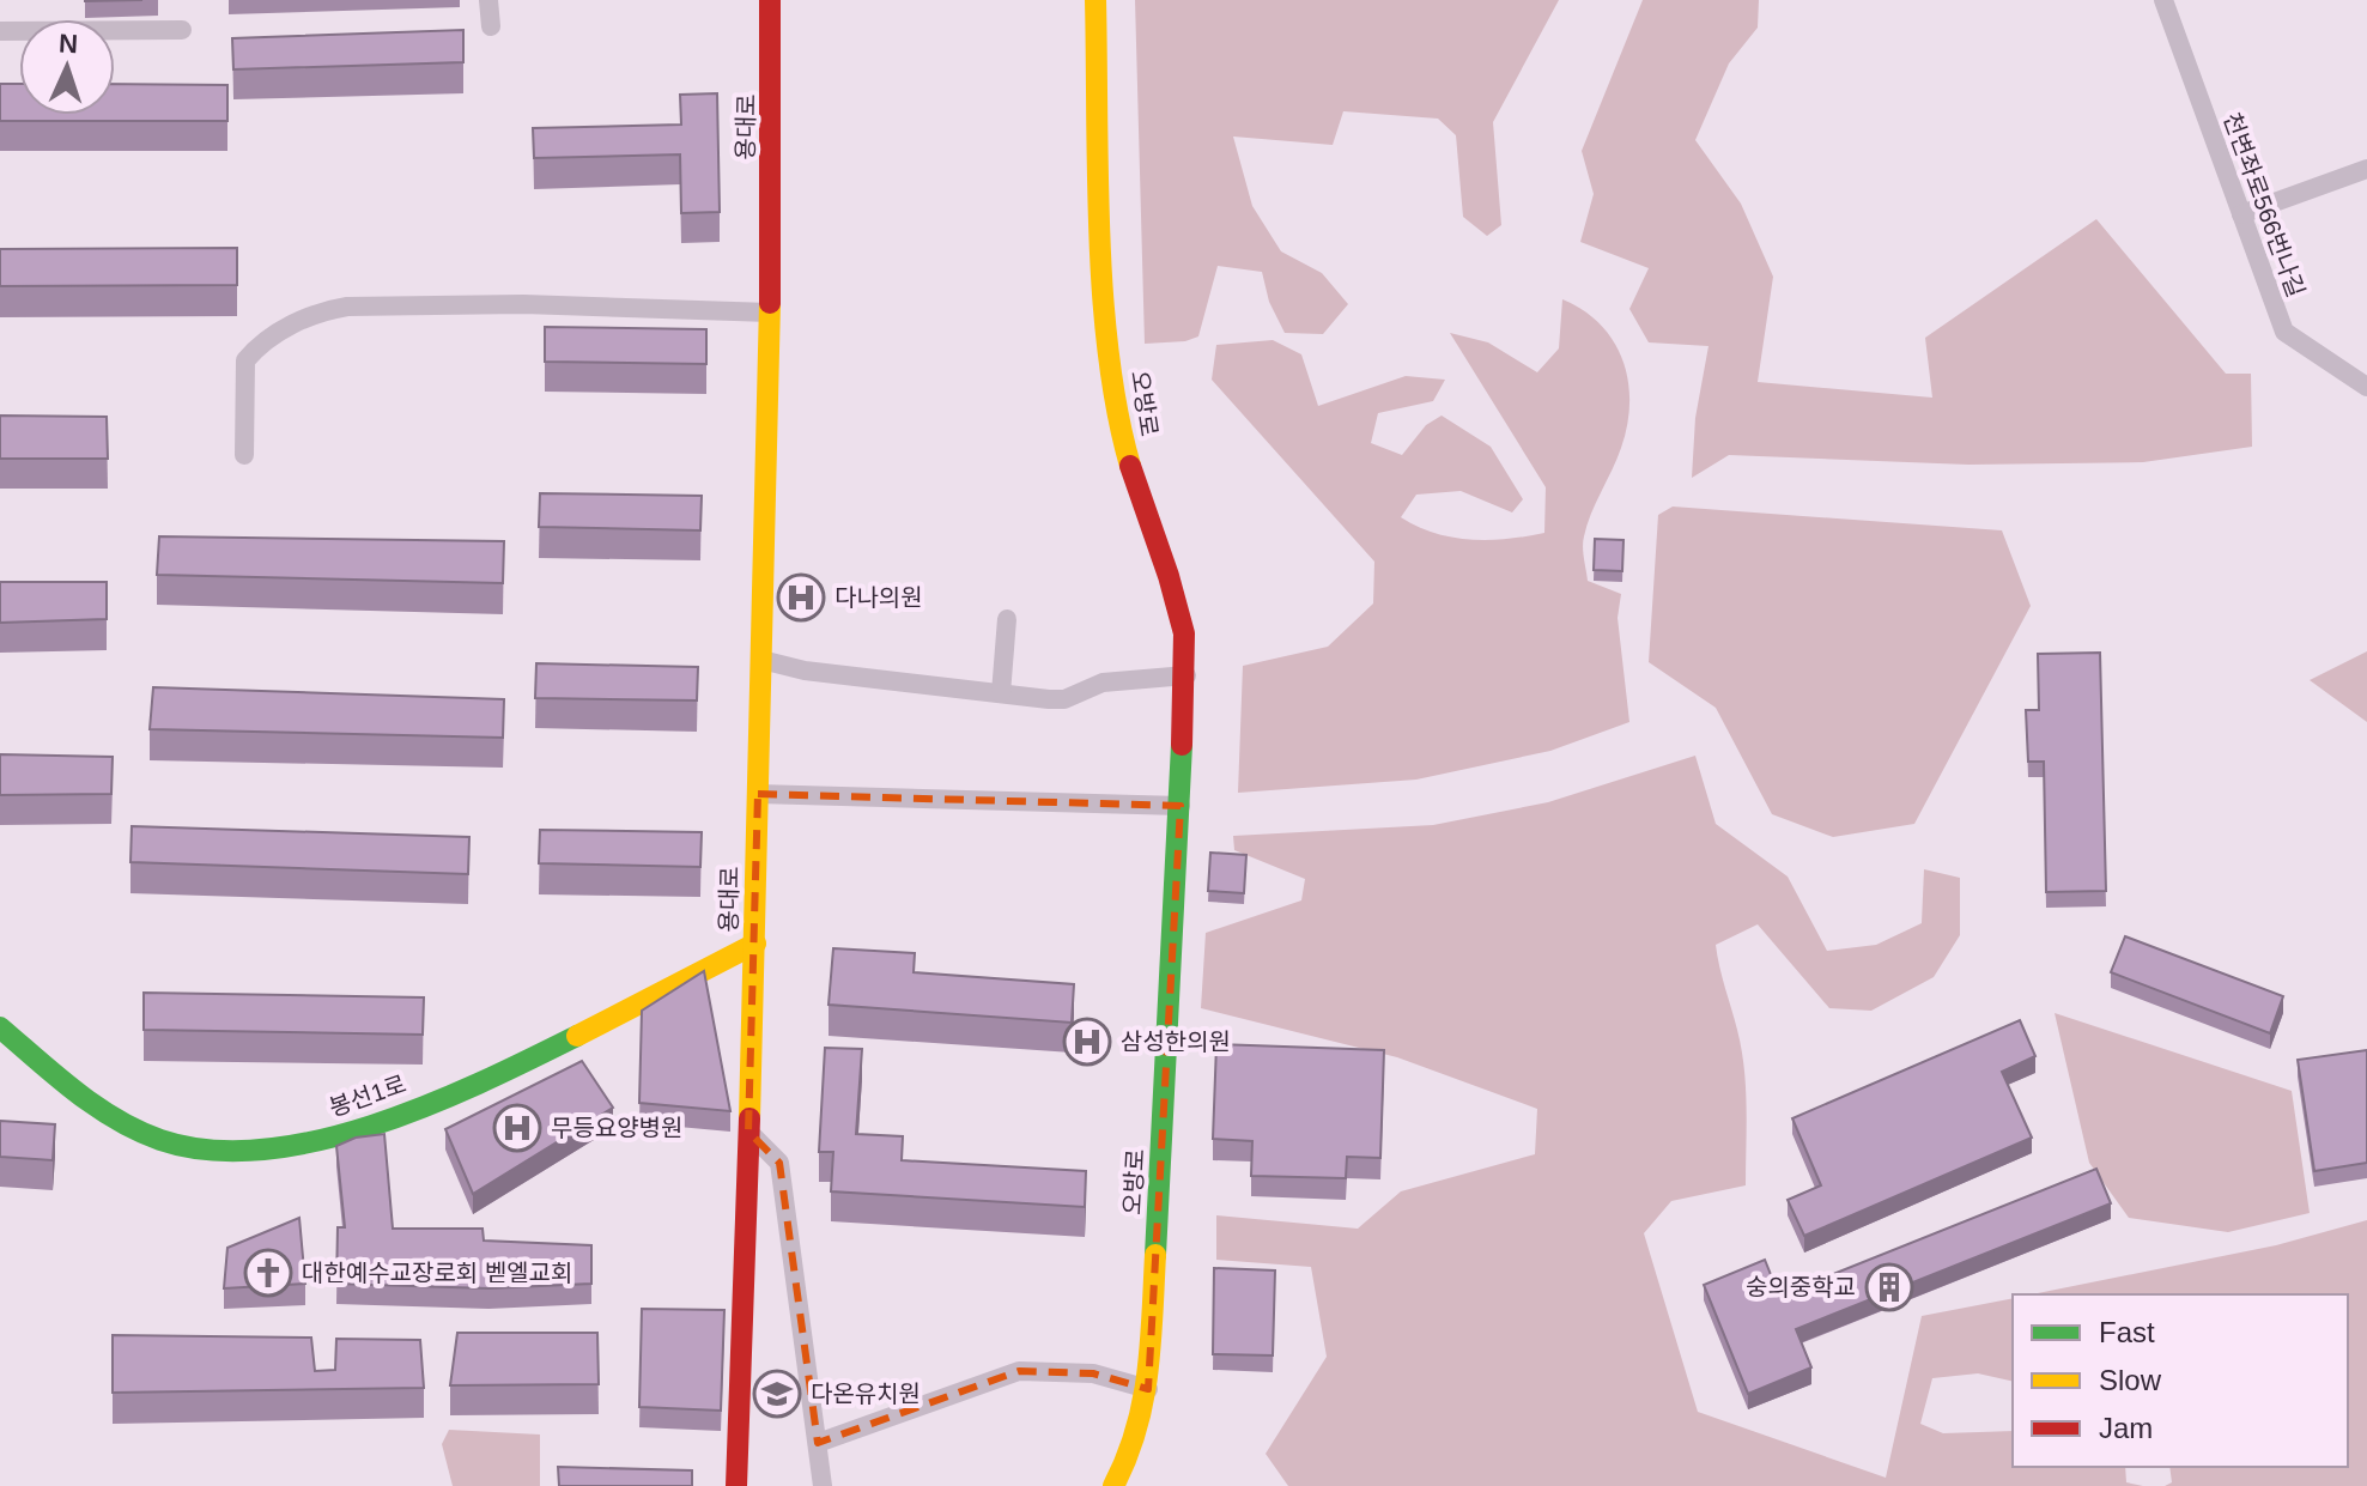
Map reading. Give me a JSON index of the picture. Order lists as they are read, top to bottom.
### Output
{
  "streets": {
    "street": [
      "용대로",
      "천변좌로566번나길",
      "오방로",
      "봉선1로"
    ]
  },
  "crossings": [
    ["용대로", "봉선1로"]
  ],
  "places": {
    "hospital": ["다나의원", "삼성한의원", "무등요양병원"],
    "church": ["대한예수교장로회 벧엘교회"],
    "building": ["숭의중학교"],
    "school or university": ["다온유치원"]
  },
  "legend": ["Fast", "Slow", "Jam"],
  "north": "top"
}
